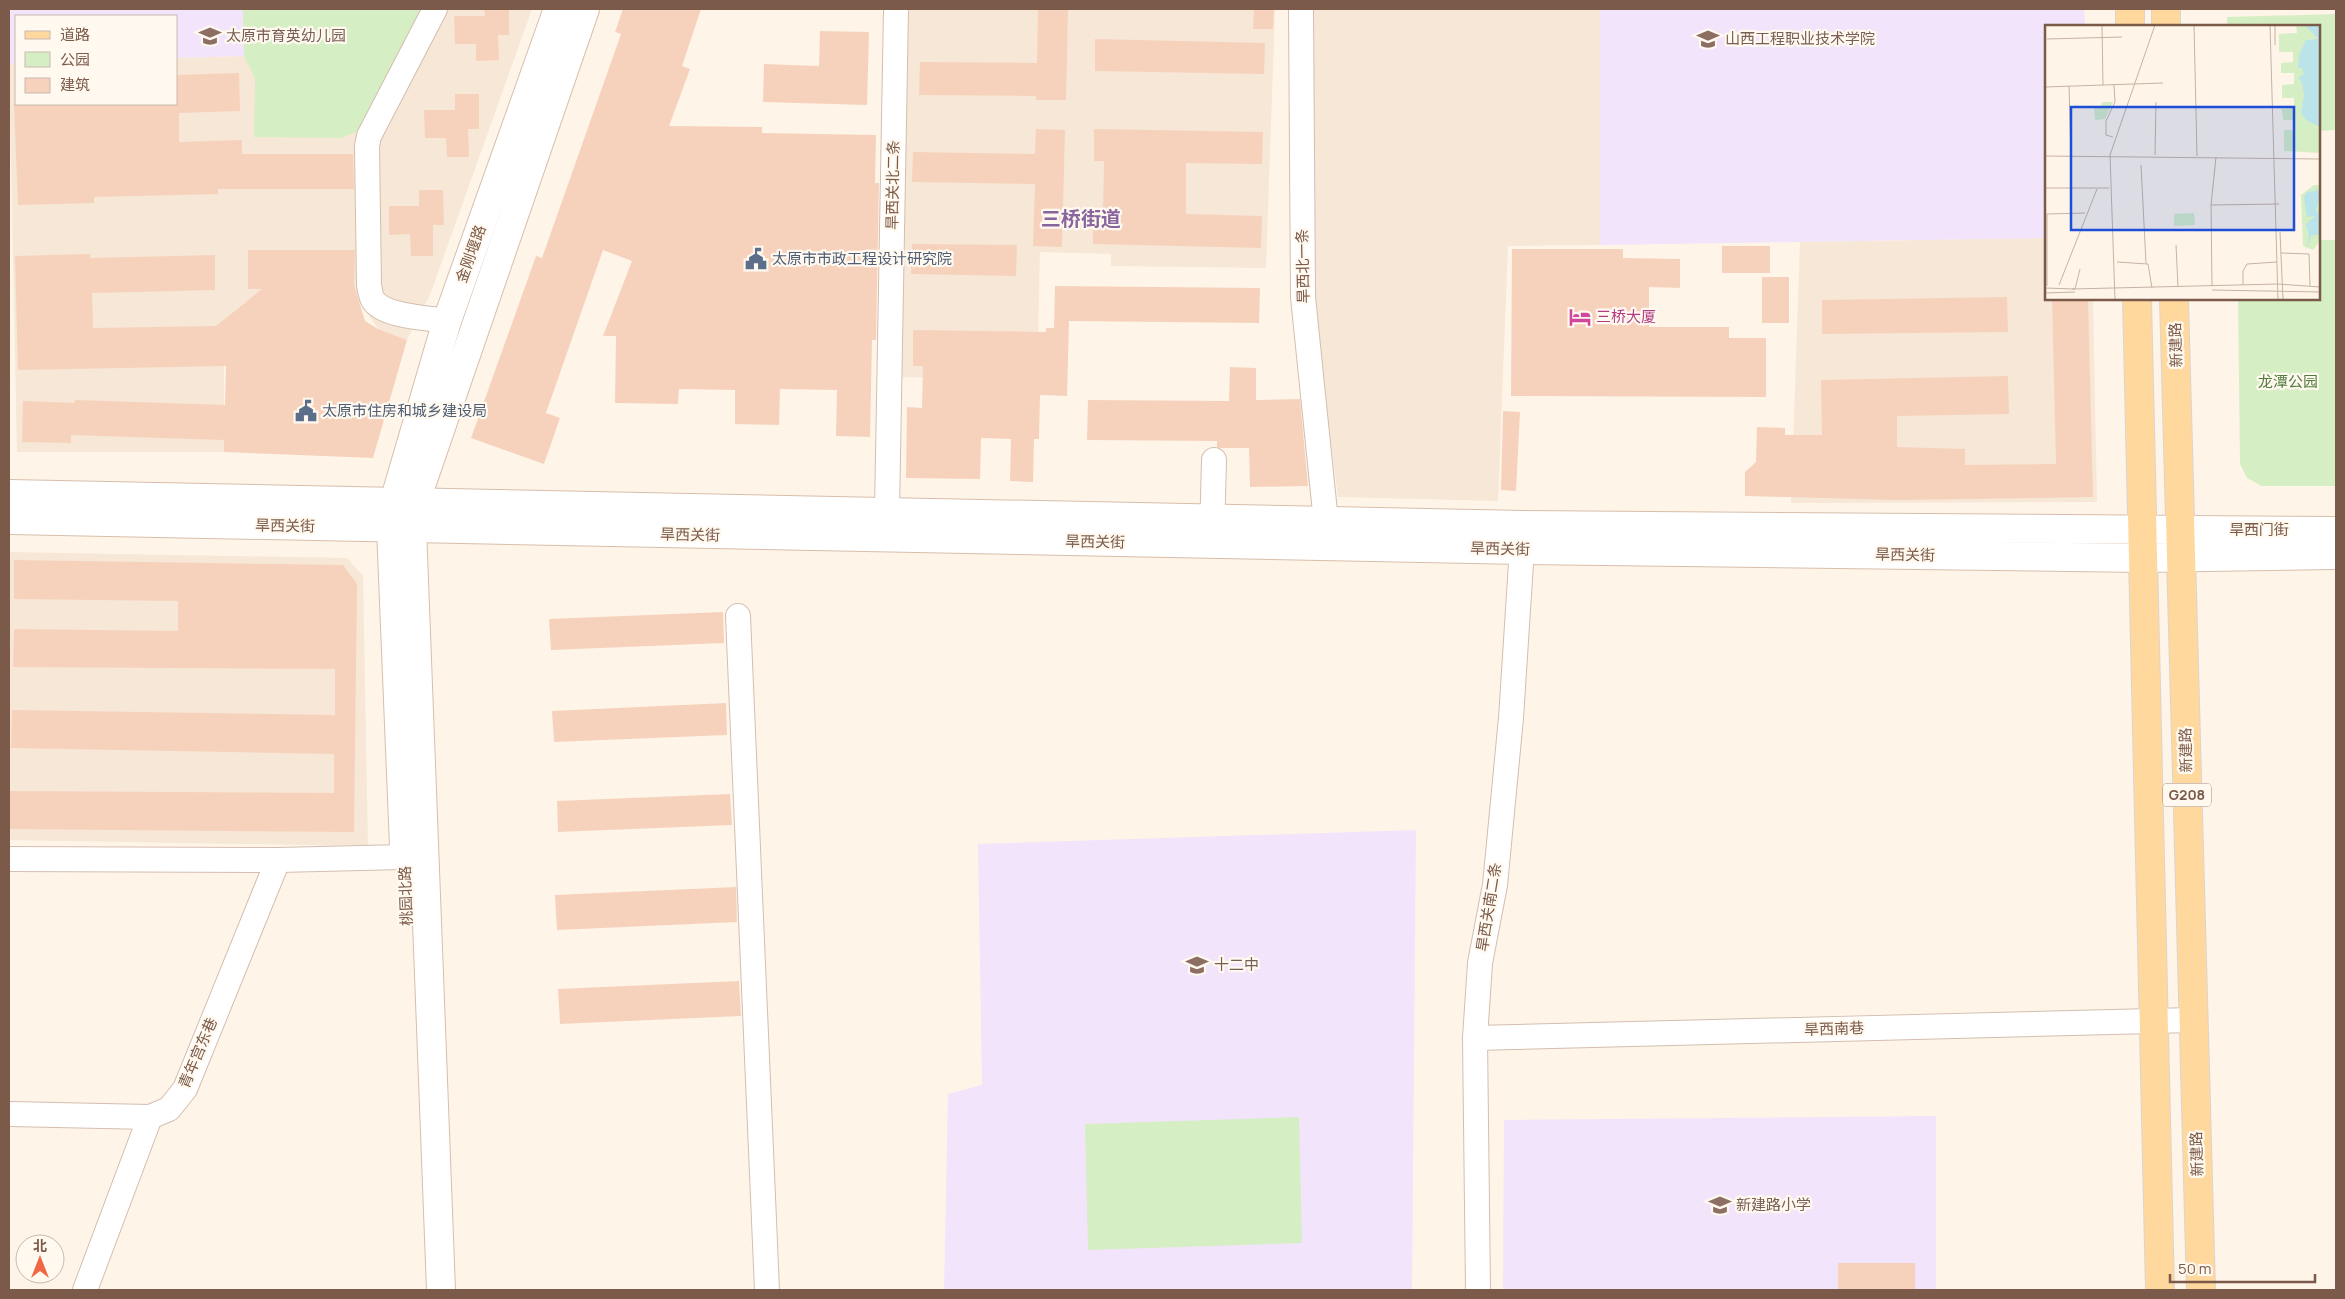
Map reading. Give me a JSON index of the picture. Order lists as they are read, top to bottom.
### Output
{
  "streets": {
    "main road": [
      "金刚堰路",
      "新建路",
      "旱西关街",
      "旱西门街",
      "G208",
      "桃园北路"
    ],
    "street": [
      "旱西关北二条",
      "旱西北一条",
      "旱西关南二条",
      "旱西南巷",
      "青年宫东巷"
    ]
  },
  "crossings": [
    ["旱西关北二条", "旱西关街"],
    ["金刚堰路", "旱西关街"],
    ["金刚堰路", "桃园北路"],
    ["旱西北一条", "旱西关街"],
    ["新建路", "旱西关街"],
    ["新建路", "旱西门街"],
    ["新建路", "旱西南巷"],
    ["旱西关街", "旱西门街"],
    ["旱西关街", "G208"],
    ["旱西关街", "桃园北路"],
    ["旱西关街", "旱西关南二条"],
    ["G208", "旱西南巷"],
    ["旱西关南二条", "旱西南巷"]
  ],
  "districts": ["三桥街道"],
  "parks": ["龙潭公园"],
  "places": {
    "school or university": [
      "太原市育英幼儿园",
      "山西工程职业技术学院",
      "十二中",
      "新建路小学"
    ],
    "public building": ["太原市市政工程设计研究院", "太原市住房和城乡建设局"],
    "hotel": ["三桥大厦"]
  },
  "legend": ["道路", "公园", "建筑"],
  "scale_bar": "50 m",
  "north": "top"
}
